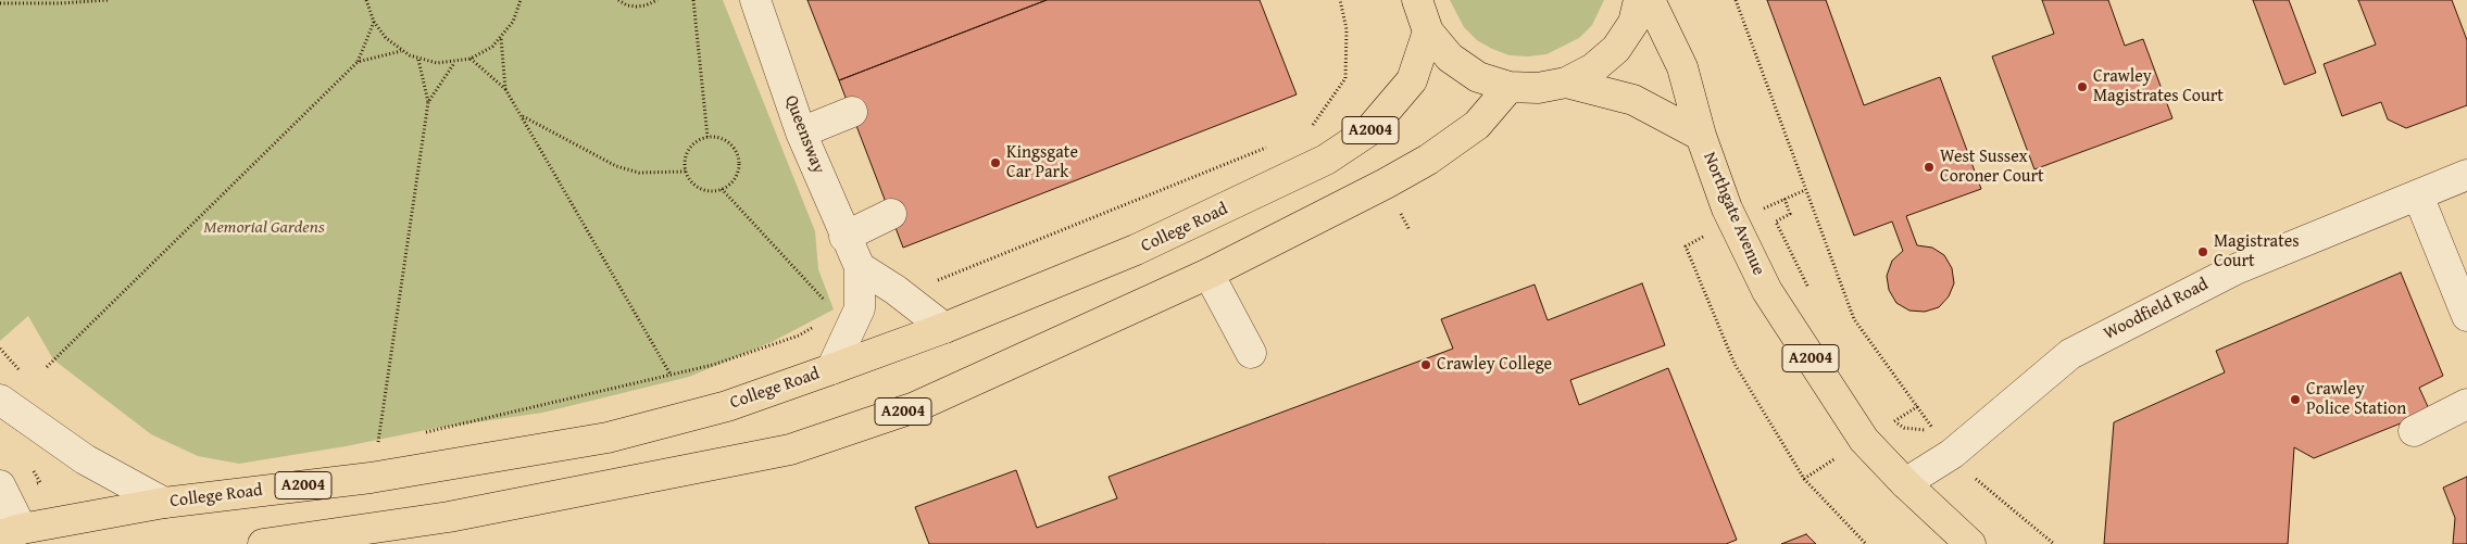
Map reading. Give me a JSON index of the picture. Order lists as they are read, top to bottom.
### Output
{
  "streets": {
    "main road": ["A2004", "Northgate Avenue", "College Road"],
    "street": ["Queensway", "Woodfield Road"]
  },
  "crossings": [
    ["Queensway", "College Road"],
    ["Northgate Avenue", "Woodfield Road"]
  ],
  "parks": ["Memorial Gardens"],
  "places": [
    "Crawley Magistrates Court",
    "Kingsgate Car Park",
    "West Sussex Coroner Court",
    "Magistrates Court",
    "Crawley College",
    "Crawley Police Station"
  ]
}
